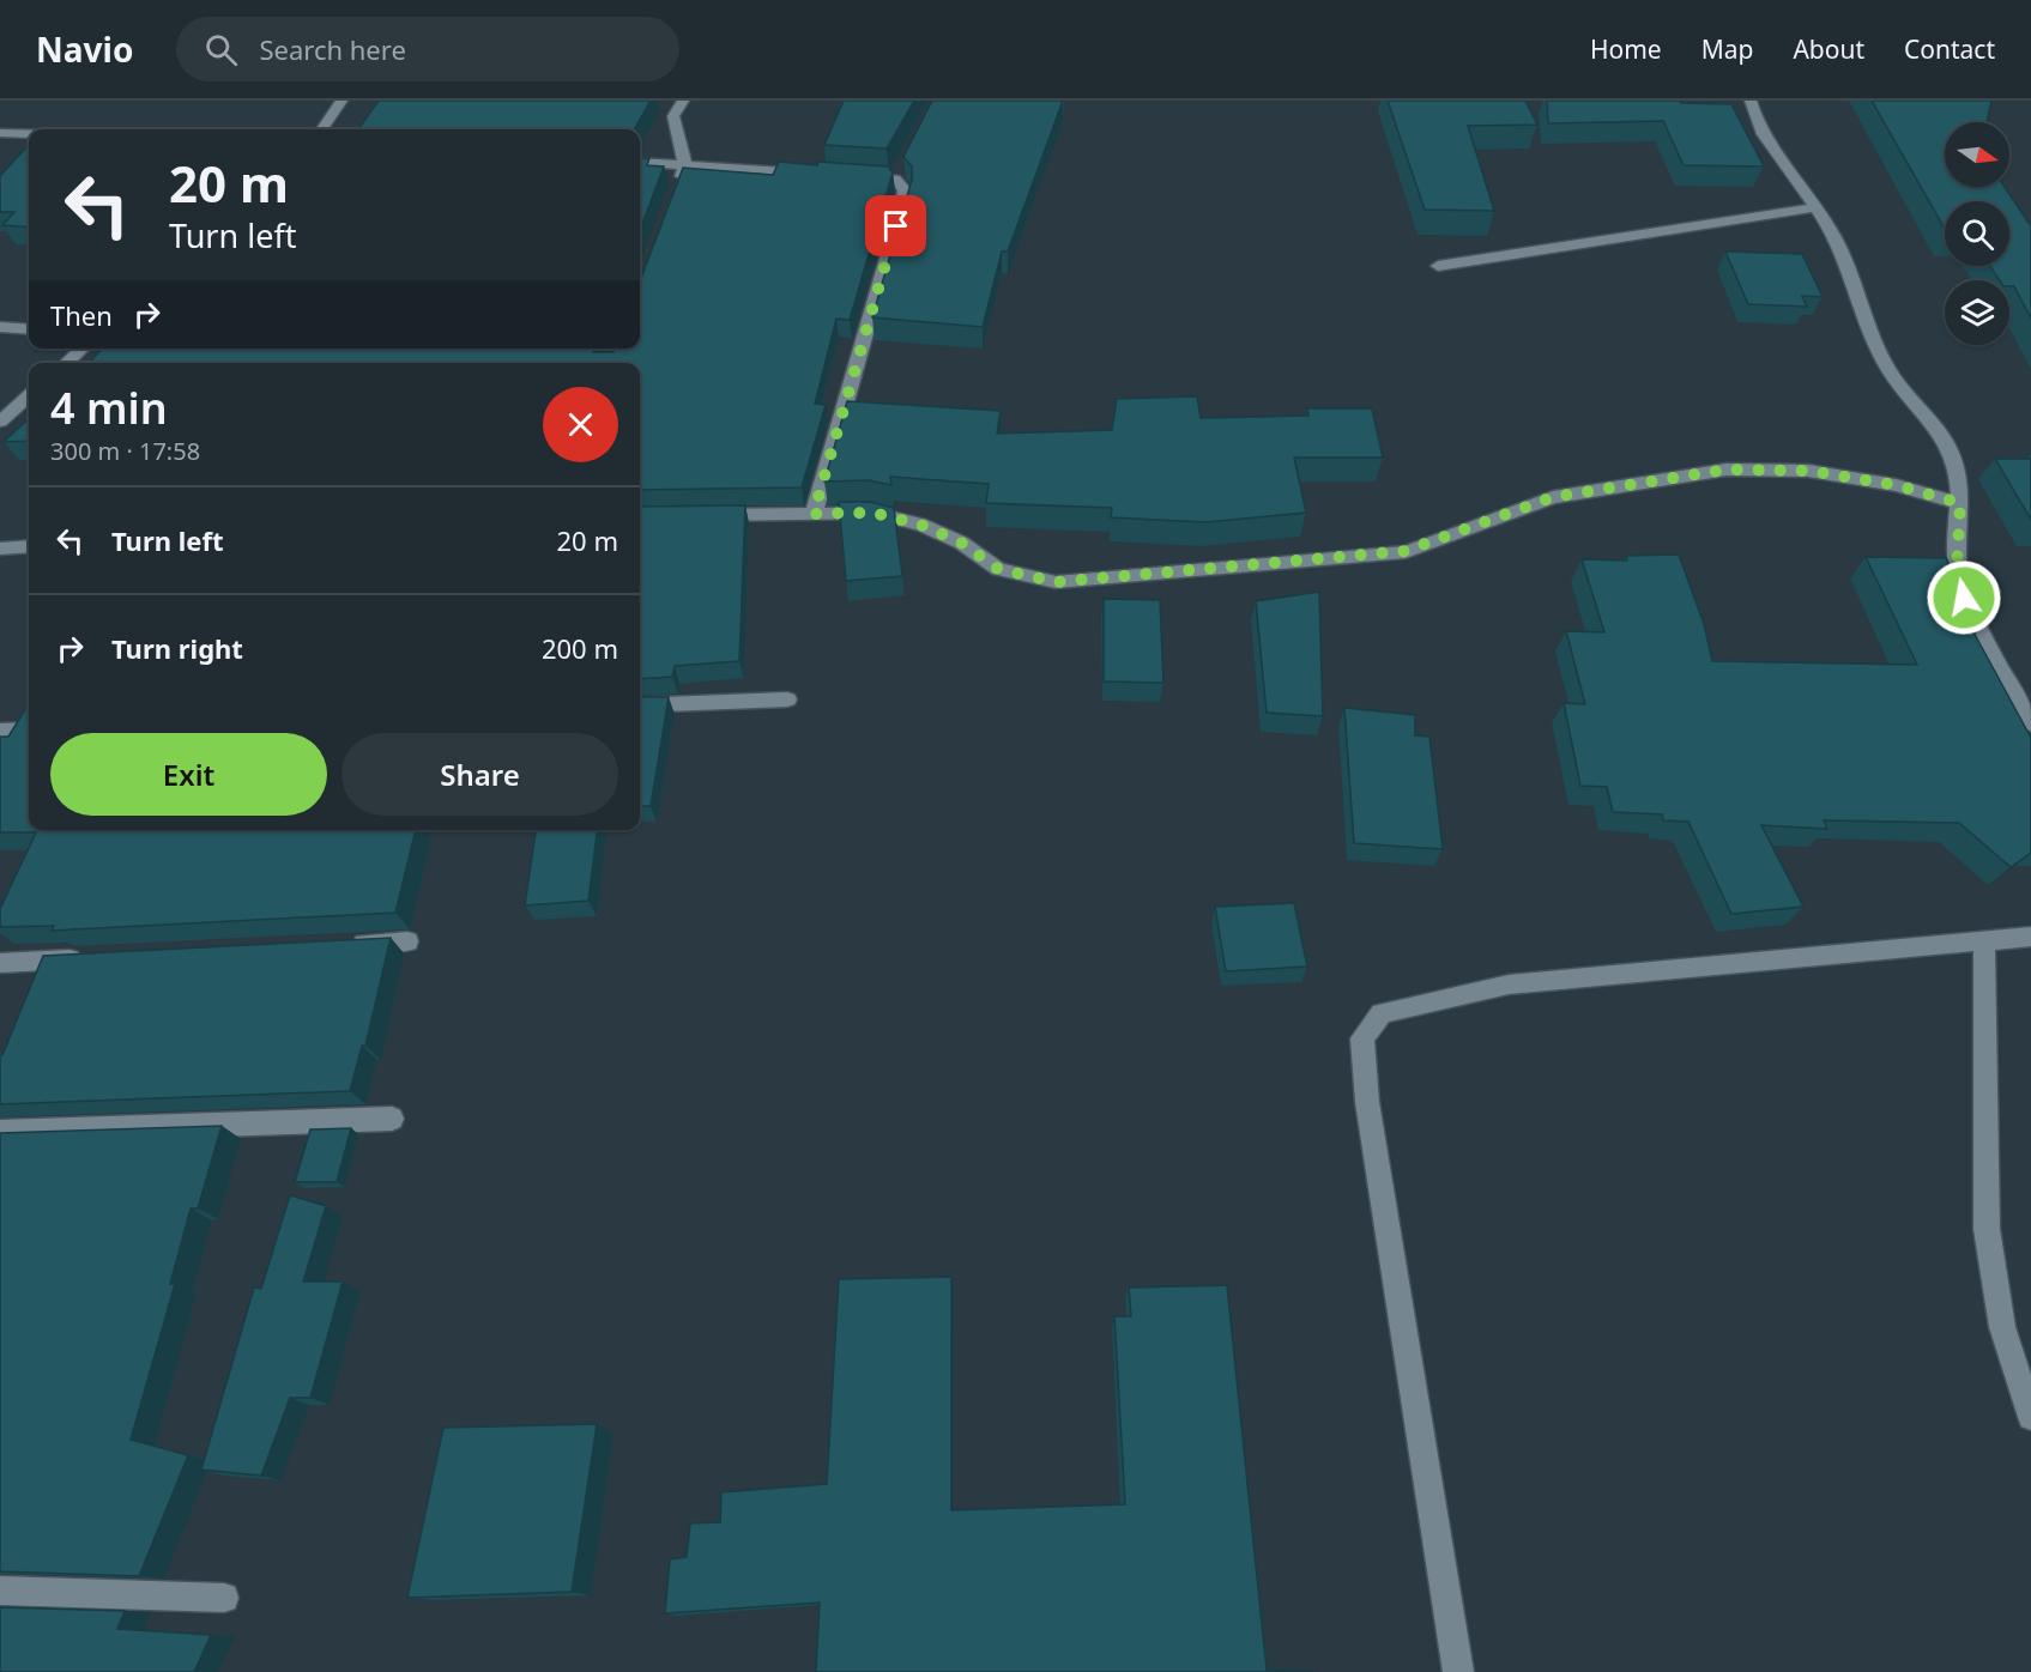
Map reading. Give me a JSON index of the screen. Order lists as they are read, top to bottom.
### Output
{
  "north": "right",
  "page": {
    "header": "Navio",
    "search": "Search here",
    "nav": [
      "Home",
      "Map",
      "About",
      "Contact"
    ],
    "turn": ["20 m", "Turn left"],
    "then": "Then",
    "heading": ["4 min", "300 m · 17:58"],
    "list": [
      {
        "name": "Turn left",
        "value": "20 m"
      },
      {
        "name": "Turn right",
        "value": "200 m"
      }
    ],
    "buttons": ["Exit", "Share"]
  }
}
